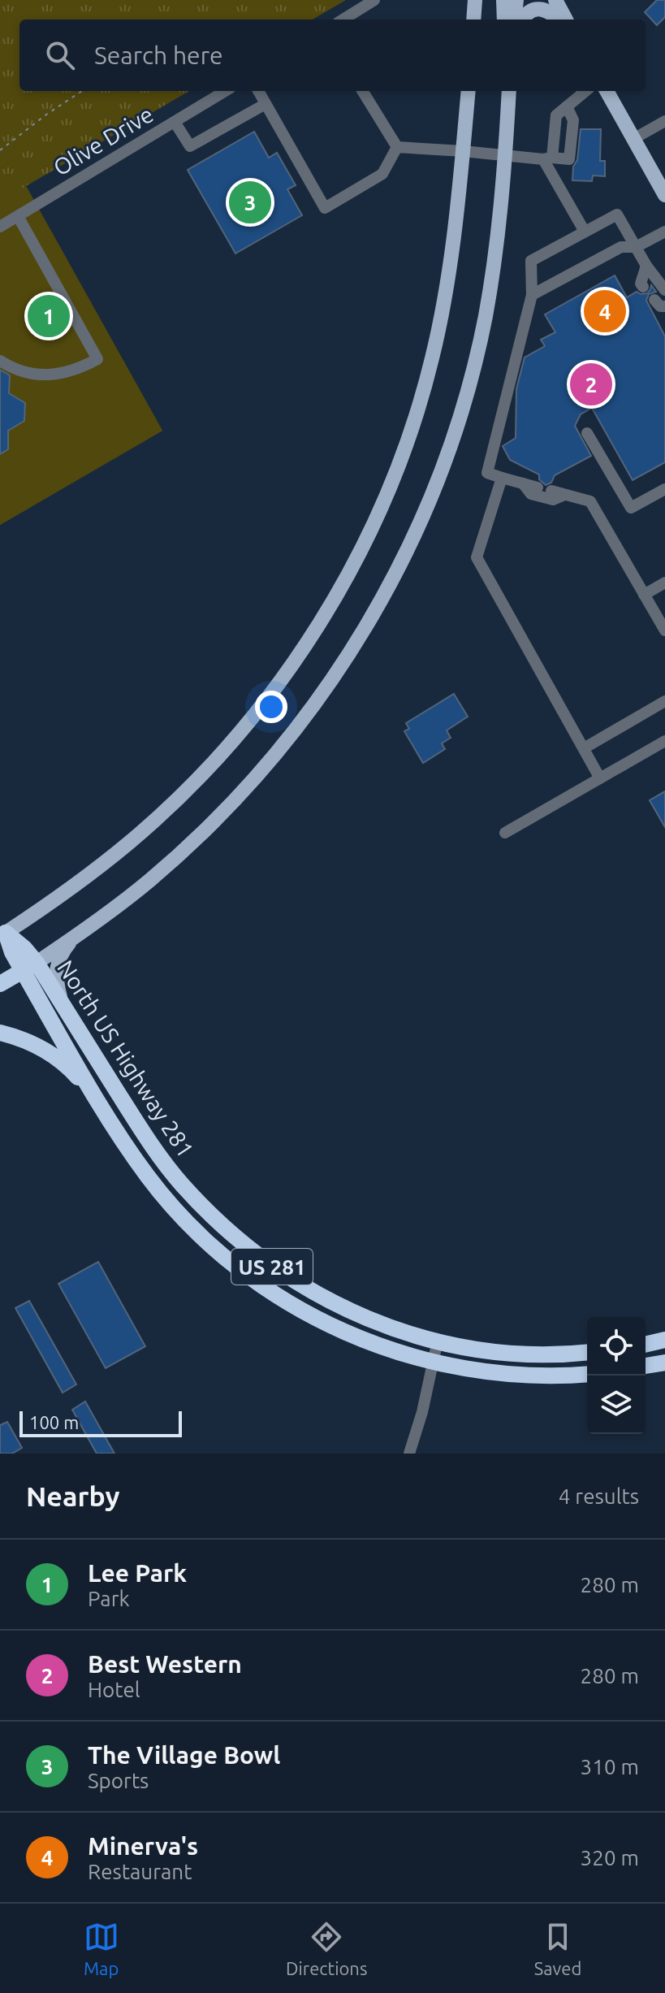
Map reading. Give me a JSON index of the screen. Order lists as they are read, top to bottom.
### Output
{
  "streets": {
    "highway": ["North US Highway 281", "US 281"],
    "street": ["Olive Drive"]
  },
  "crossings": [
    ["North US Highway 281", "US 281"]
  ],
  "scale_bar": "100 m",
  "page": {
    "search": "Search here",
    "pins": [
      "3",
      "4",
      "1",
      "2"
    ],
    "scale": "100 m",
    "heading": ["Nearby", "4 results"],
    "list": [
      {
        "mark": "1",
        "name": "Lee Park",
        "note": "Park",
        "value": "280 m"
      },
      {
        "mark": "2",
        "name": "Best Western",
        "note": "Hotel",
        "value": "280 m"
      },
      {
        "mark": "3",
        "name": "The Village Bowl",
        "note": "Sports",
        "value": "310 m"
      },
      {
        "mark": "4",
        "name": "Minerva's",
        "note": "Restaurant",
        "value": "320 m"
      }
    ],
    "nav": ["Map", "Directions", "Saved"]
  }
}
